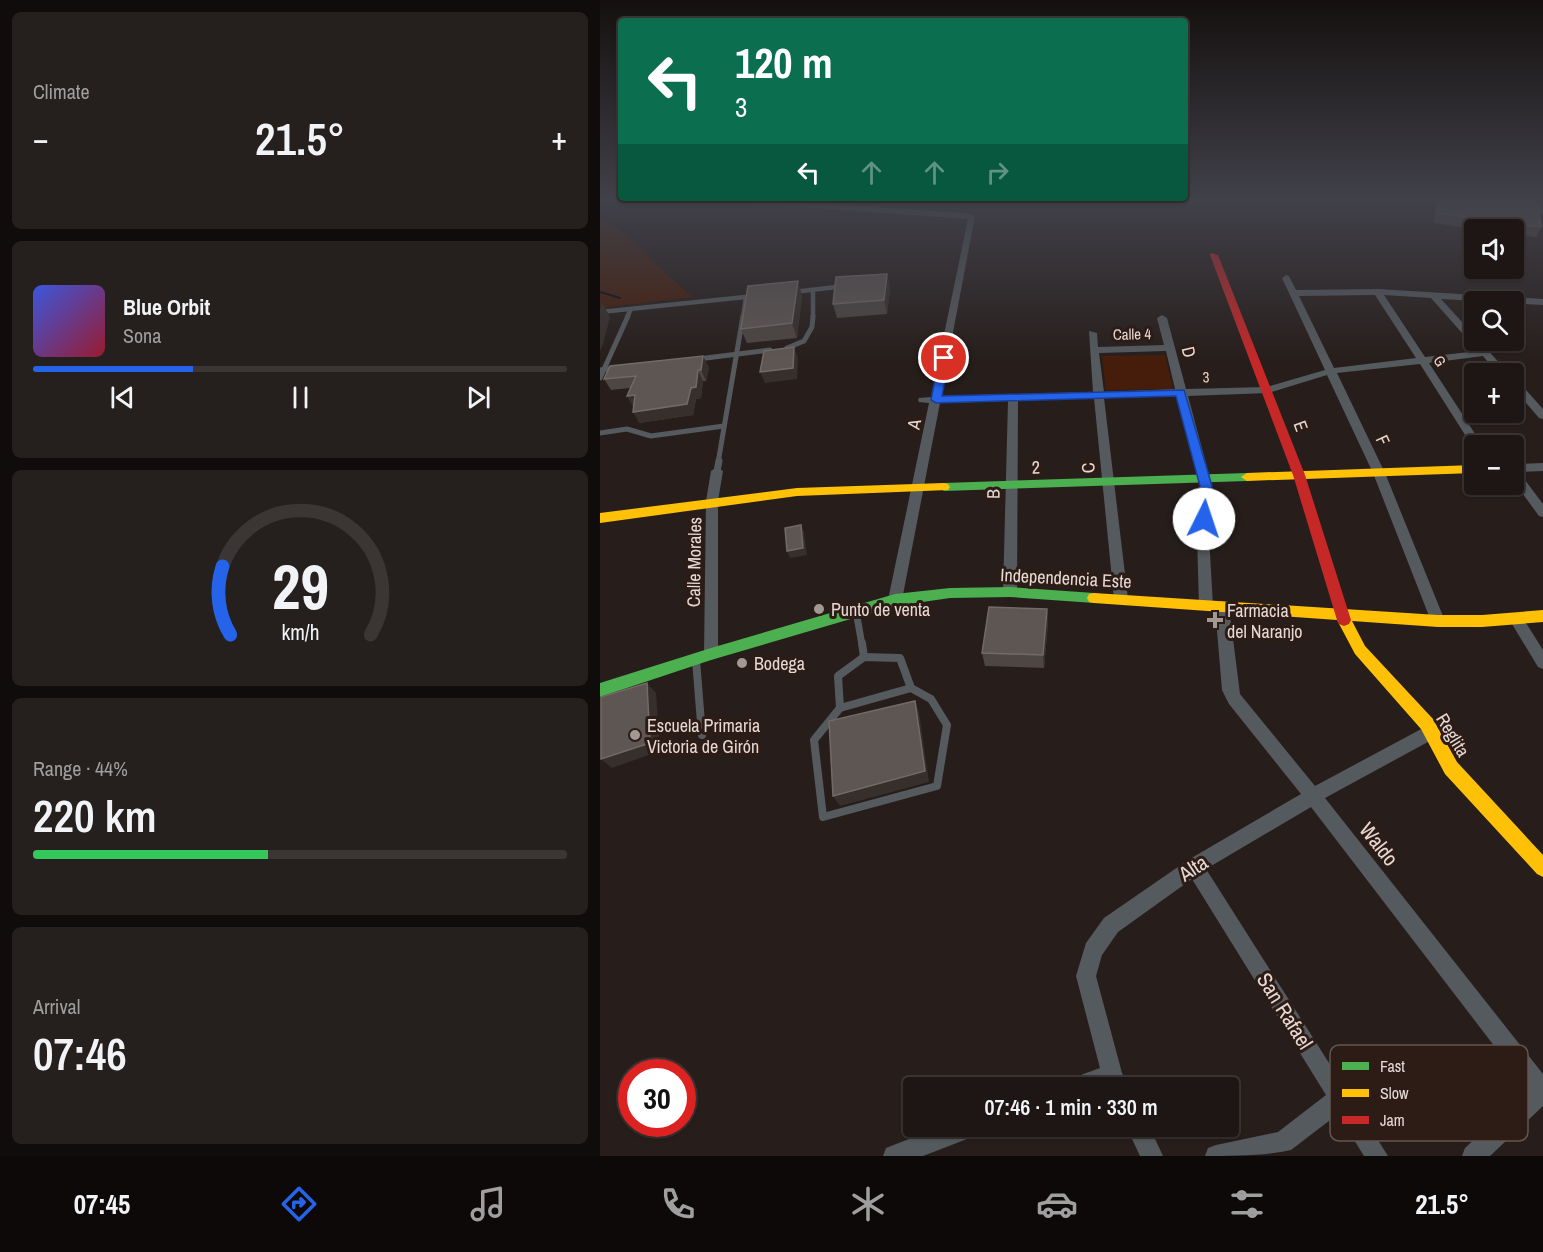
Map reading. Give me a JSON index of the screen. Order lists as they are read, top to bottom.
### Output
{
  "streets": {
    "street": [
      "Calle 4",
      "D",
      "G",
      "3",
      "A",
      "E",
      "F",
      "2",
      "C",
      "B",
      "Calle Morales",
      "Independencia Este",
      "Reglita",
      "Waldo",
      "Alta",
      "San Rafael"
    ]
  },
  "crossings": [
    ["Calle 4", "D"],
    ["Calle 4", "C"],
    ["D", "3"],
    ["D", "2"],
    ["D", "Independencia Este"],
    ["D", "Waldo"],
    ["G", "3"],
    ["3", "A"],
    ["3", "E"],
    ["3", "F"],
    ["3", "C"],
    ["3", "B"],
    ["A", "2"],
    ["A", "Independencia Este"],
    ["E", "2"],
    ["E", "Independencia Este"],
    ["E", "Reglita"],
    ["F", "2"],
    ["F", "Independencia Este"],
    ["2", "C"],
    ["2", "B"],
    ["2", "Calle Morales"],
    ["C", "Independencia Este"],
    ["B", "Independencia Este"],
    ["Calle Morales", "Independencia Este"],
    ["Independencia Este", "Reglita"],
    ["Independencia Este", "Waldo"],
    ["Reglita", "Alta"],
    ["Waldo", "Alta"],
    ["Alta", "San Rafael"]
  ],
  "places": {
    "other": ["Punto de venta", "Bodega", "Escuela Primaria Victoria de Girón"],
    "health": ["Farmacia del Naranjo"]
  },
  "legend": ["Fast", "Slow", "Jam"],
  "page": {
    "tile": [
      "Climate",
      ["Range · 44%", "220 km"],
      ["Arrival", "07:46"]
    ],
    "turn": ["120 m", "3"],
    "heat": ["−", "21.5°", "+"],
    "map_buttons": ["+", "−"],
    "song": ["Blue Orbit", "Sona"],
    "limit": "30",
    "trip": "07:46 · 1 min · 330 m",
    "tabs": ["07:45", "21.5°"],
    "gauge": ["29", "km/h"]
  }
}
